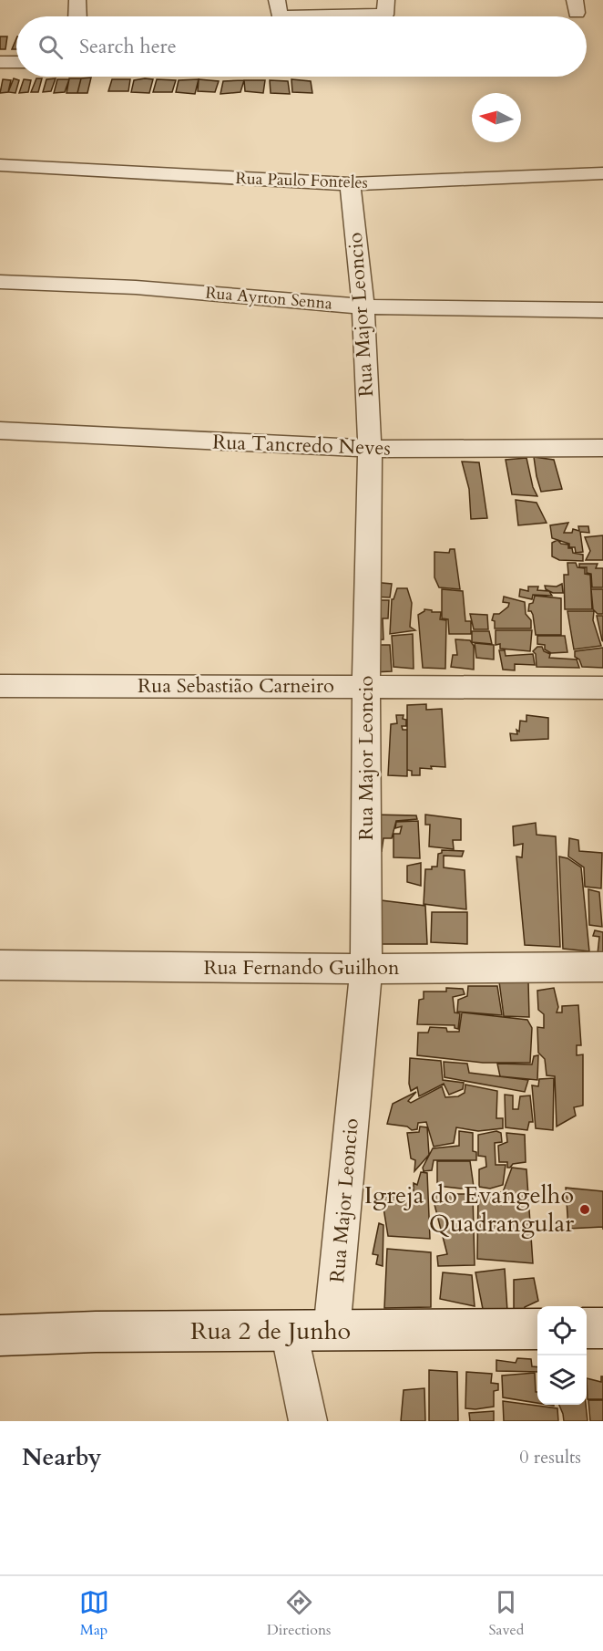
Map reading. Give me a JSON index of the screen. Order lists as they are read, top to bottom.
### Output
{
  "streets": {
    "street": [
      "Rua Paulo Fonteles",
      "Rua Ayrton Senna",
      "Rua Major Leoncio",
      "Rua Tancredo Neves",
      "Rua Sebastião Carneiro",
      "Rua Fernando Guilhon",
      "Rua 2 de Junho"
    ]
  },
  "crossings": [
    ["Rua Paulo Fonteles", "Rua Major Leoncio"],
    ["Rua Ayrton Senna", "Rua Major Leoncio"],
    ["Rua Major Leoncio", "Rua Tancredo Neves"],
    ["Rua Major Leoncio", "Rua Sebastião Carneiro"],
    ["Rua Major Leoncio", "Rua Fernando Guilhon"],
    ["Rua Major Leoncio", "Rua 2 de Junho"]
  ],
  "places": ["Igreja do Evangelho Quadrangular"],
  "north": "left",
  "page": {
    "search": "Search here",
    "heading": ["Nearby", "0 results"],
    "nav": ["Map", "Directions", "Saved"]
  }
}
